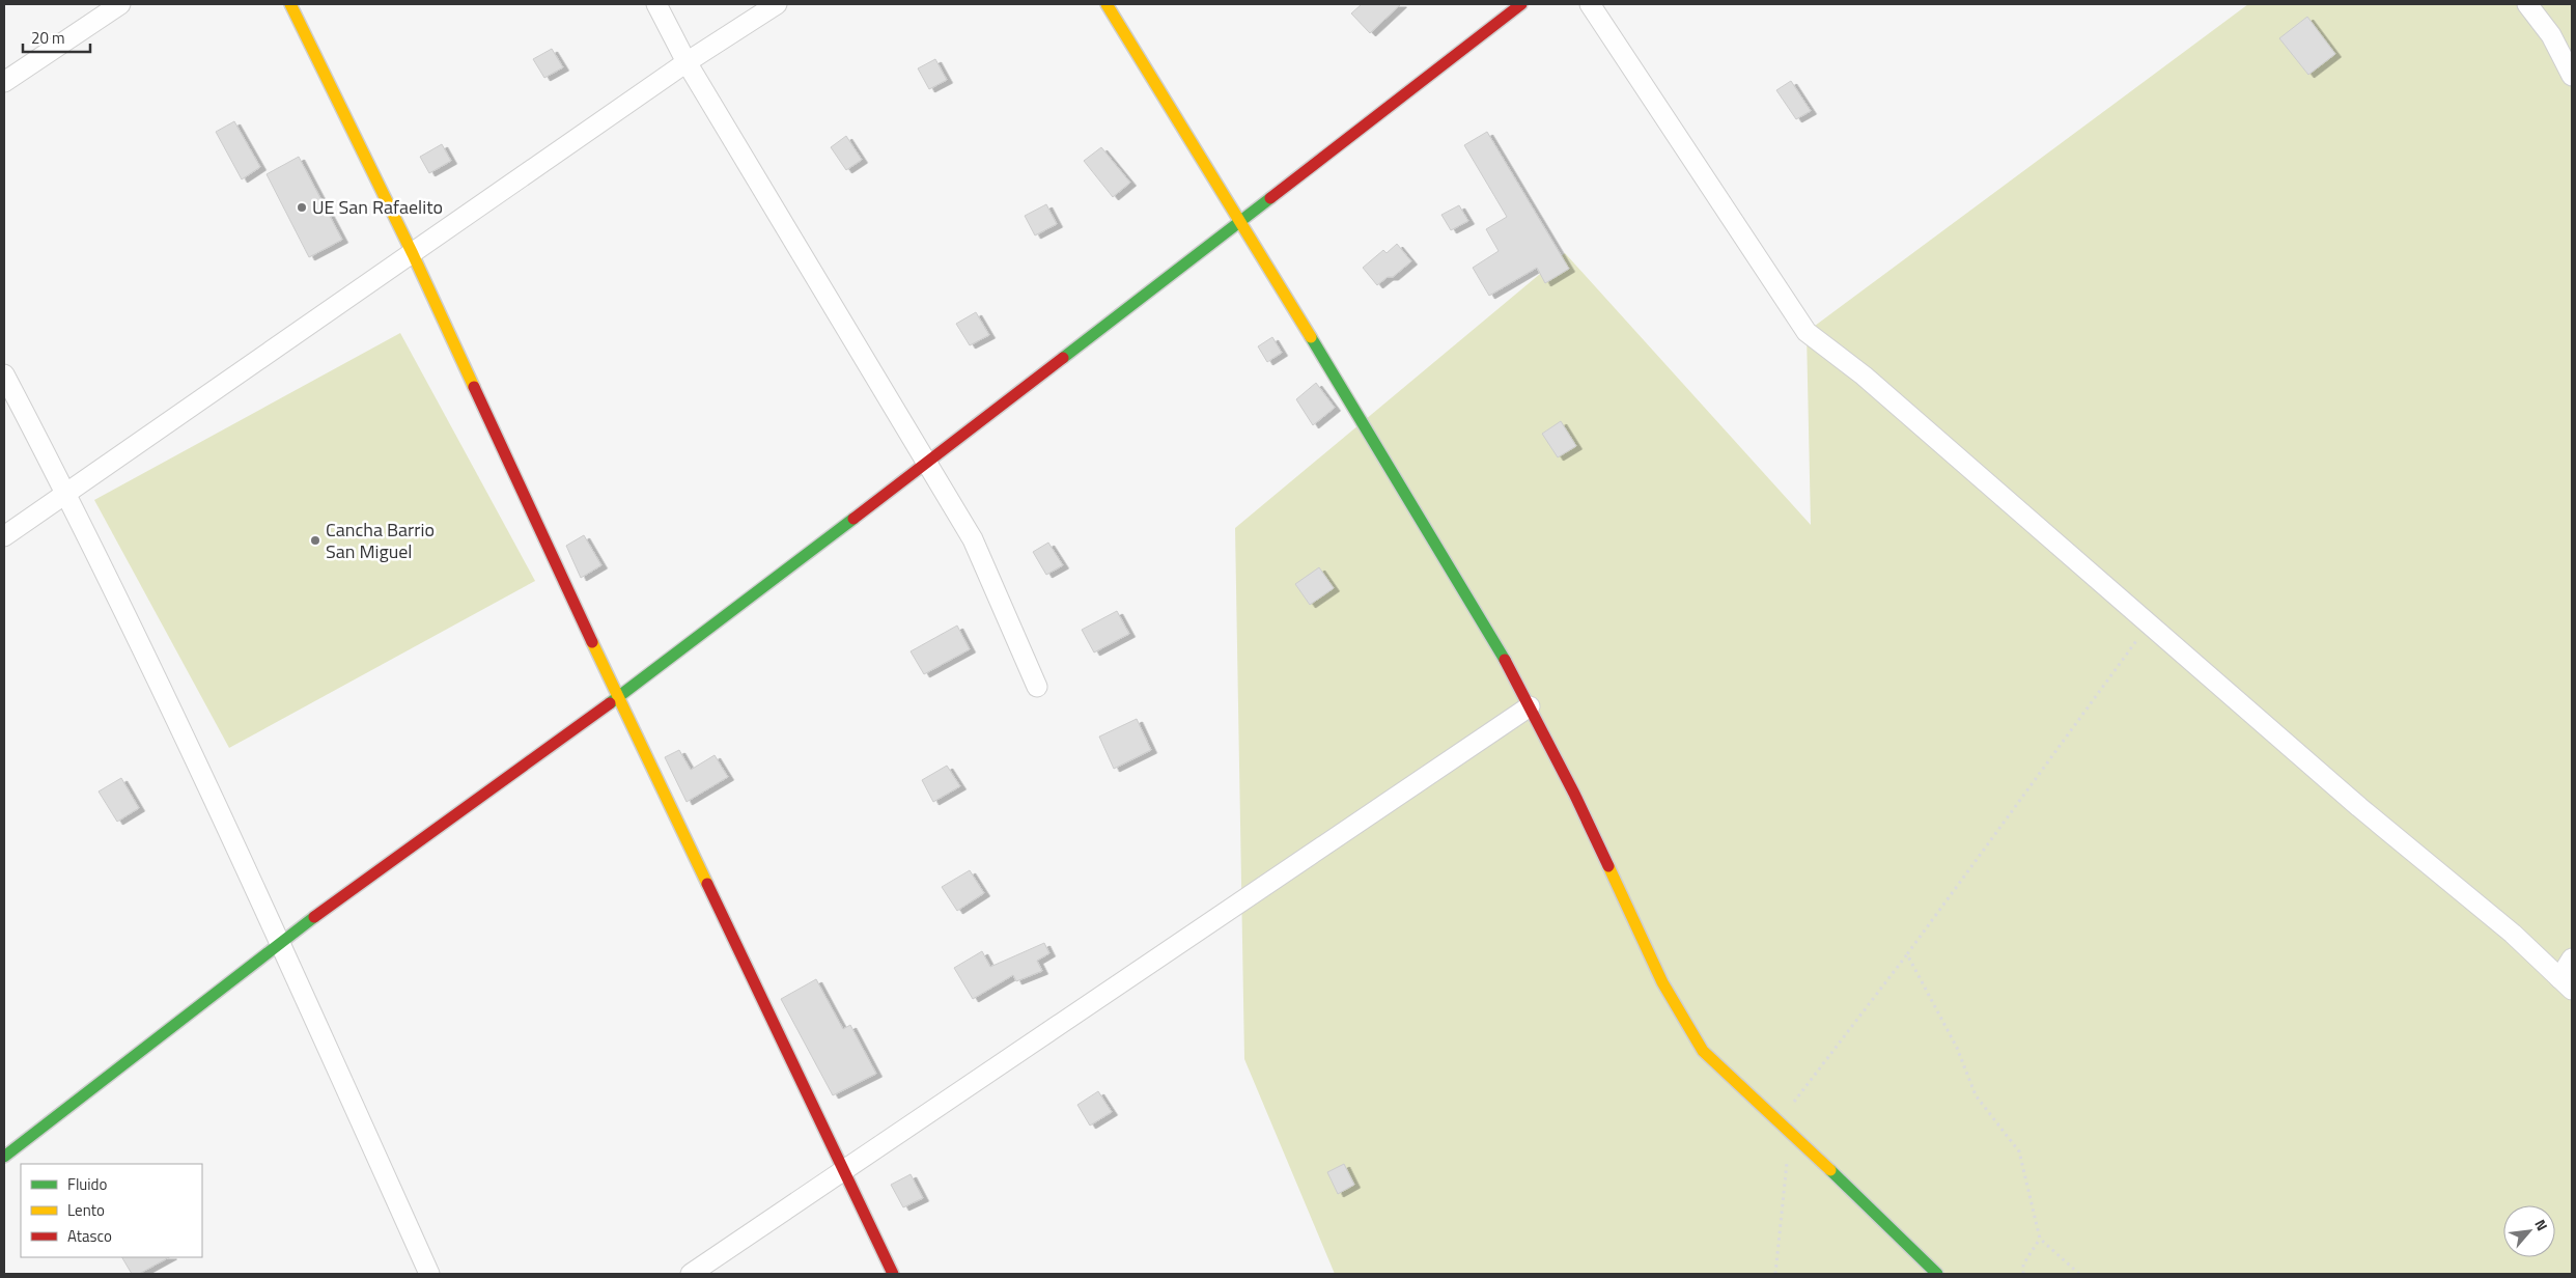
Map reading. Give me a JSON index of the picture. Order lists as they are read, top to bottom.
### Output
{
  "places": ["UE San Rafaelito", "Cancha Barrio San Miguel"],
  "legend": ["Fluido", "Lento", "Atasco"],
  "scale_bar": "20 m",
  "north": "top right"
}
